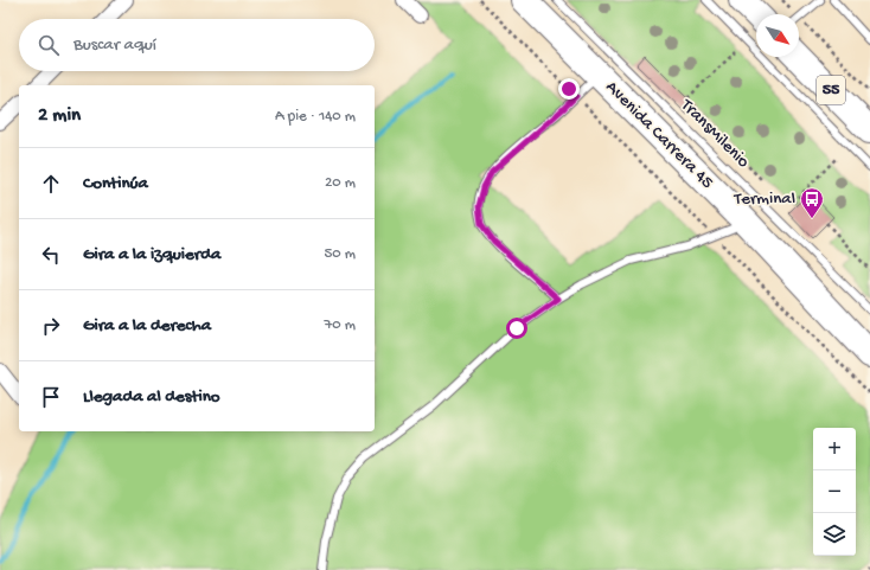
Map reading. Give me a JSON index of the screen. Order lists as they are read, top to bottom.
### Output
{
  "streets": {
    "highway": ["55", "Avenida Carrera 45"],
    "lane": ["TransMilenio"]
  },
  "places": {
    "bus stop": ["Terminal"]
  },
  "north": "bottom right",
  "page": {
    "search": "Buscar aquí",
    "heading": ["2 min", "A pie · 140 m"],
    "list": [
      ["Continúa", "20 m"],
      ["Gira a la izquierda", "50 m"],
      ["Gira a la derecha", "70 m"],
      "Llegada al destino"
    ],
    "map_buttons": ["+", "−"]
  }
}
